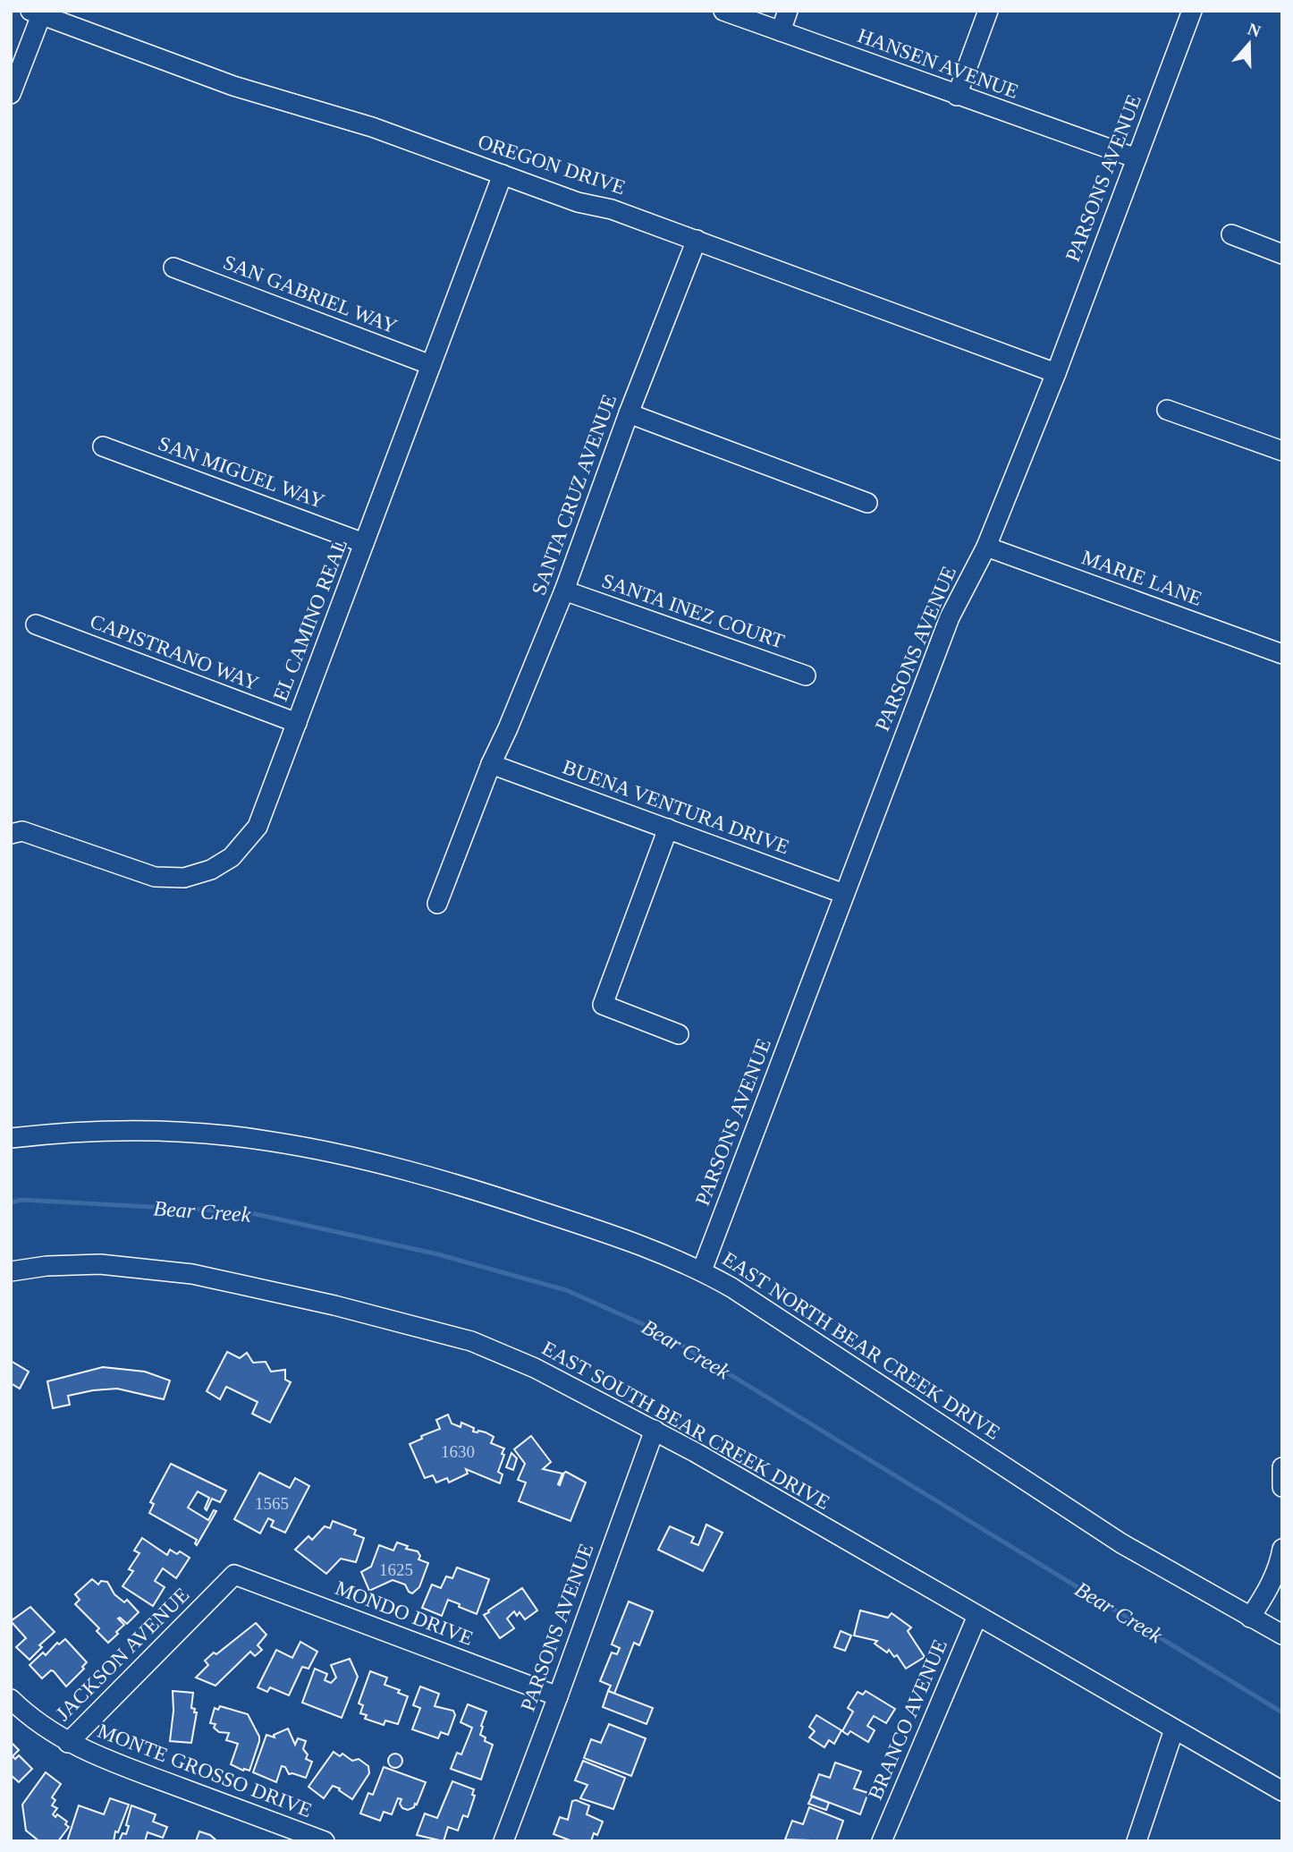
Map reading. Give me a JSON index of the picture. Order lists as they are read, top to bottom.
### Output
{
  "streets": {
    "street": [
      "HANSEN AVENUE",
      "OREGON DRIVE",
      "PARSONS AVENUE",
      "SAN GABRIEL WAY",
      "SAN MIGUEL WAY",
      "SANTA CRUZ AVENUE",
      "MARIE LANE",
      "SANTA INEZ COURT",
      "EL CAMINO REAL",
      "CAPISTRANO WAY",
      "BUENA VENTURA DRIVE",
      "EAST NORTH BEAR CREEK DRIVE",
      "EAST SOUTH BEAR CREEK DRIVE",
      "MONDO DRIVE",
      "JACKSON AVENUE",
      "BRANCO AVENUE",
      "MONTE GROSSO DRIVE"
    ]
  },
  "crossings": [
    ["HANSEN AVENUE", "PARSONS AVENUE"],
    ["OREGON DRIVE", "PARSONS AVENUE"],
    ["OREGON DRIVE", "SANTA CRUZ AVENUE"],
    ["OREGON DRIVE", "EL CAMINO REAL"],
    ["PARSONS AVENUE", "MARIE LANE"],
    ["PARSONS AVENUE", "BUENA VENTURA DRIVE"],
    ["PARSONS AVENUE", "EAST NORTH BEAR CREEK DRIVE"],
    ["PARSONS AVENUE", "EAST SOUTH BEAR CREEK DRIVE"],
    ["PARSONS AVENUE", "MONDO DRIVE"],
    ["SAN GABRIEL WAY", "EL CAMINO REAL"],
    ["SAN MIGUEL WAY", "EL CAMINO REAL"],
    ["SANTA CRUZ AVENUE", "SANTA INEZ COURT"],
    ["SANTA CRUZ AVENUE", "BUENA VENTURA DRIVE"],
    ["EL CAMINO REAL", "CAPISTRANO WAY"],
    ["EAST SOUTH BEAR CREEK DRIVE", "BRANCO AVENUE"],
    ["MONDO DRIVE", "JACKSON AVENUE"],
    ["JACKSON AVENUE", "MONTE GROSSO DRIVE"]
  ],
  "water": ["Bear Creek"],
  "house_numbers": ["1630", "1565", "1625"],
  "north": "top"
}
